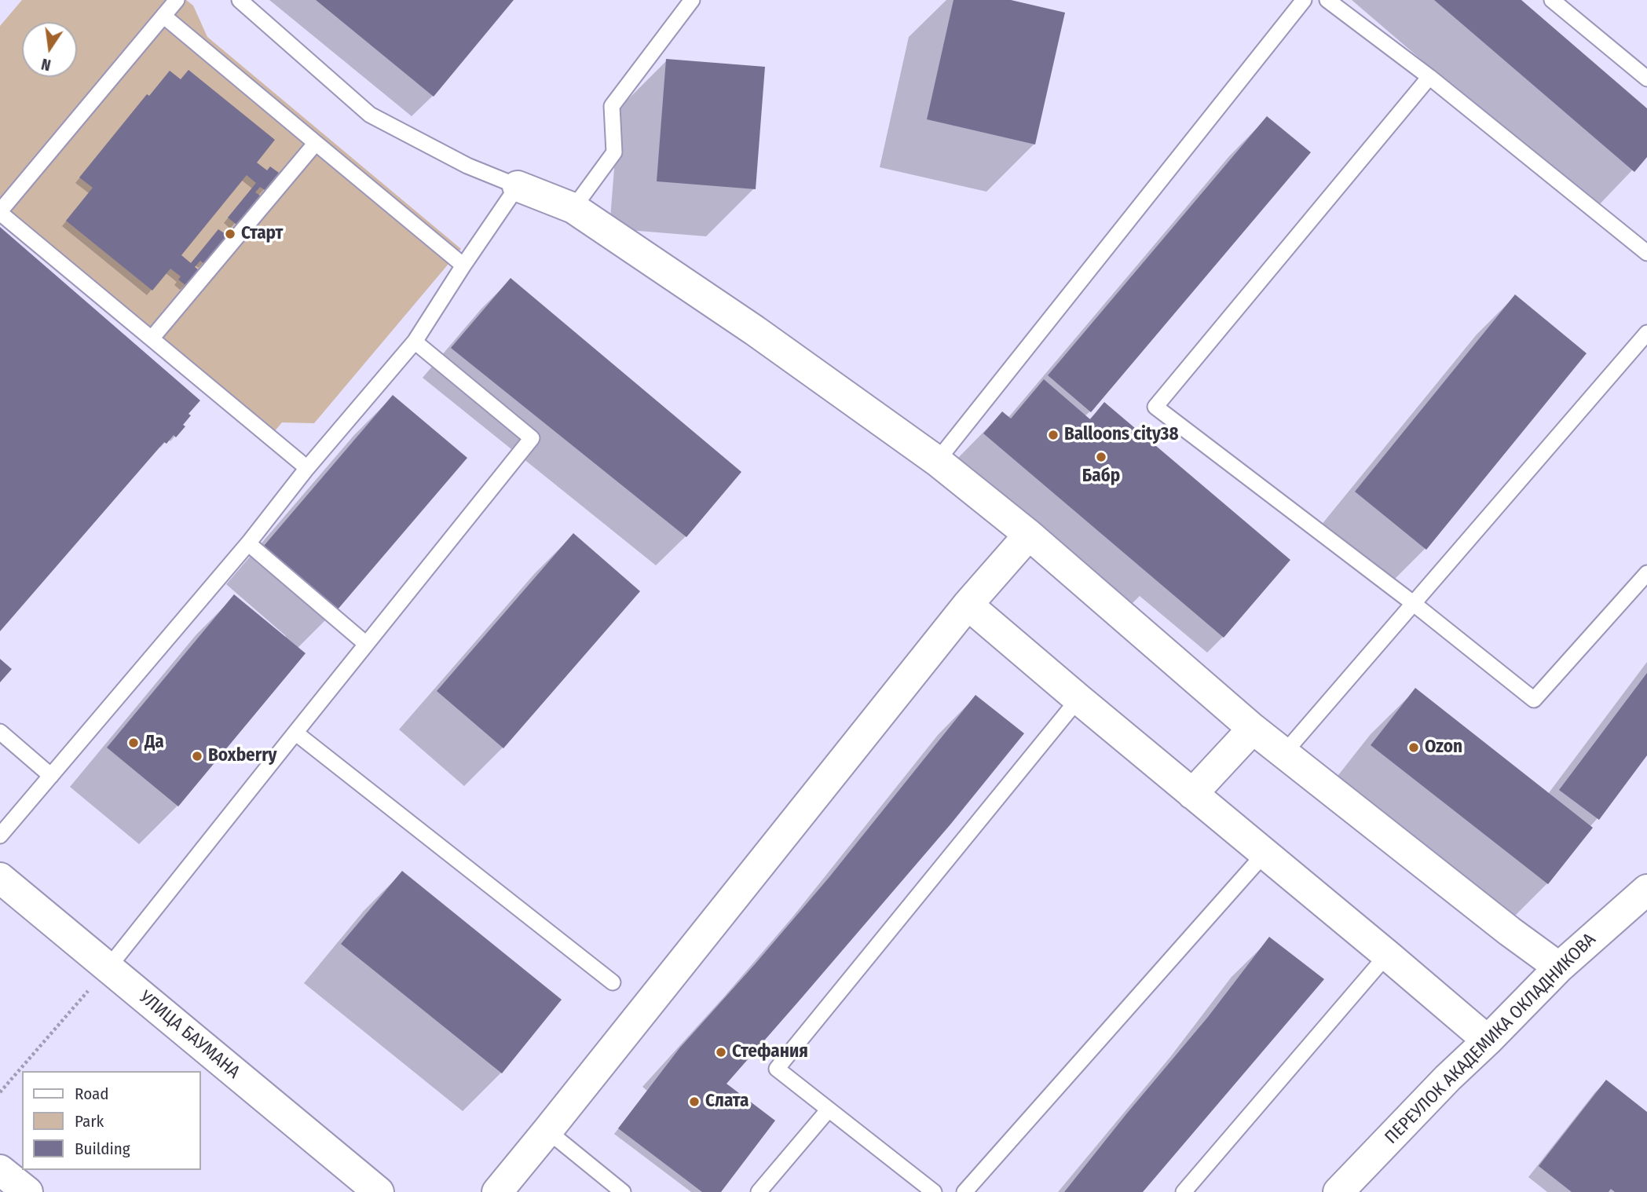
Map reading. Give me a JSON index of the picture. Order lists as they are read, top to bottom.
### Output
{
  "streets": {
    "street": ["УЛИЦА БАУМАНА", "ПЕРЕУЛОК АКАДЕМИКА ОКЛАДНИКОВА"]
  },
  "places": [
    "Старт",
    "Balloons city38",
    "Бабр",
    "Да",
    "Ozon",
    "Boxberry",
    "Стефания",
    "Слата"
  ],
  "legend": ["Road", "Park", "Building"],
  "north": "bottom"
}
